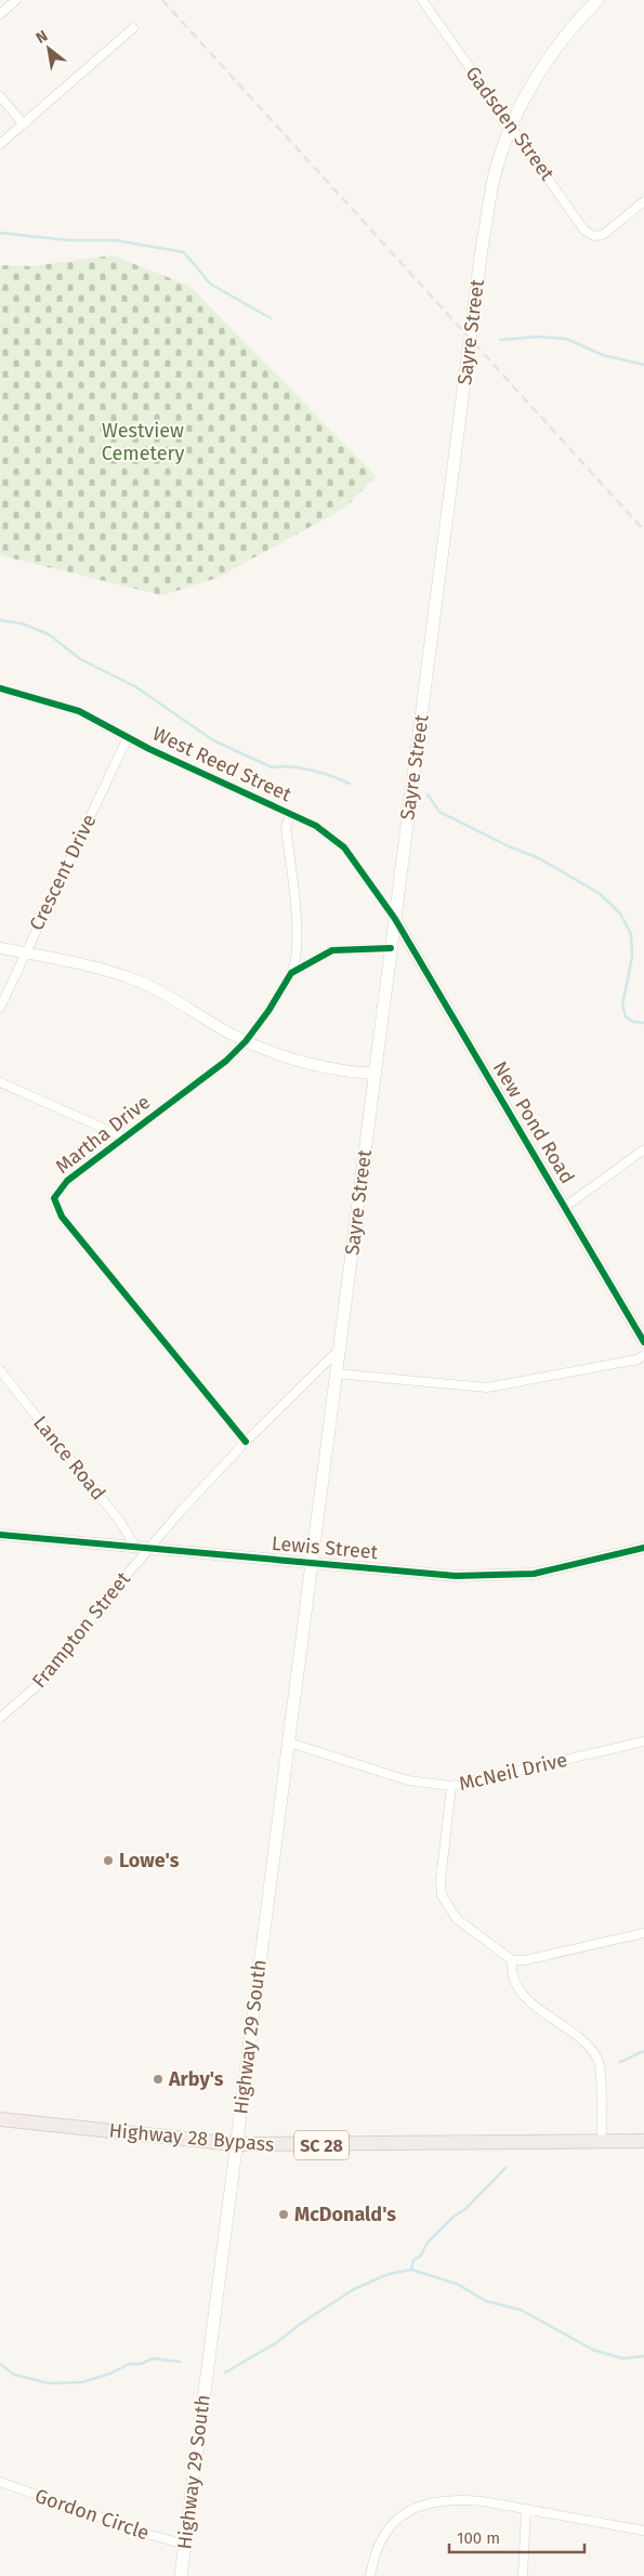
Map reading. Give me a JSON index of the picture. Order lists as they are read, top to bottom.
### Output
{
  "streets": {
    "highway": ["Highway 28 Bypass", "SC 28"],
    "main road": ["Sayre Street", "Highway 29 South"],
    "street": [
      "Gadsden Street",
      "West Reed Street",
      "Crescent Drive",
      "New Pond Road",
      "Martha Drive",
      "Lance Road",
      "Lewis Street",
      "Frampton Street",
      "McNeil Drive",
      "Gordon Circle"
    ]
  },
  "crossings": [
    ["Gadsden Street", "Sayre Street"],
    ["Sayre Street", "West Reed Street"],
    ["Sayre Street", "New Pond Road"],
    ["Sayre Street", "Lewis Street"],
    ["Sayre Street", "Frampton Street"],
    ["Sayre Street", "Highway 29 South"],
    ["West Reed Street", "Crescent Drive"],
    ["West Reed Street", "New Pond Road"],
    ["Martha Drive", "Frampton Street"],
    ["Lance Road", "Lewis Street"],
    ["Lewis Street", "Frampton Street"],
    ["Lewis Street", "Highway 29 South"],
    ["McNeil Drive", "Highway 29 South"],
    ["Highway 29 South", "Highway 28 Bypass"],
    ["Highway 29 South", "Gordon Circle"]
  ],
  "parks": ["Westview Cemetery"],
  "places": ["Lowe's", "Arby's", "McDonald's"],
  "scale_bar": "100 m",
  "north": "top left"
}
